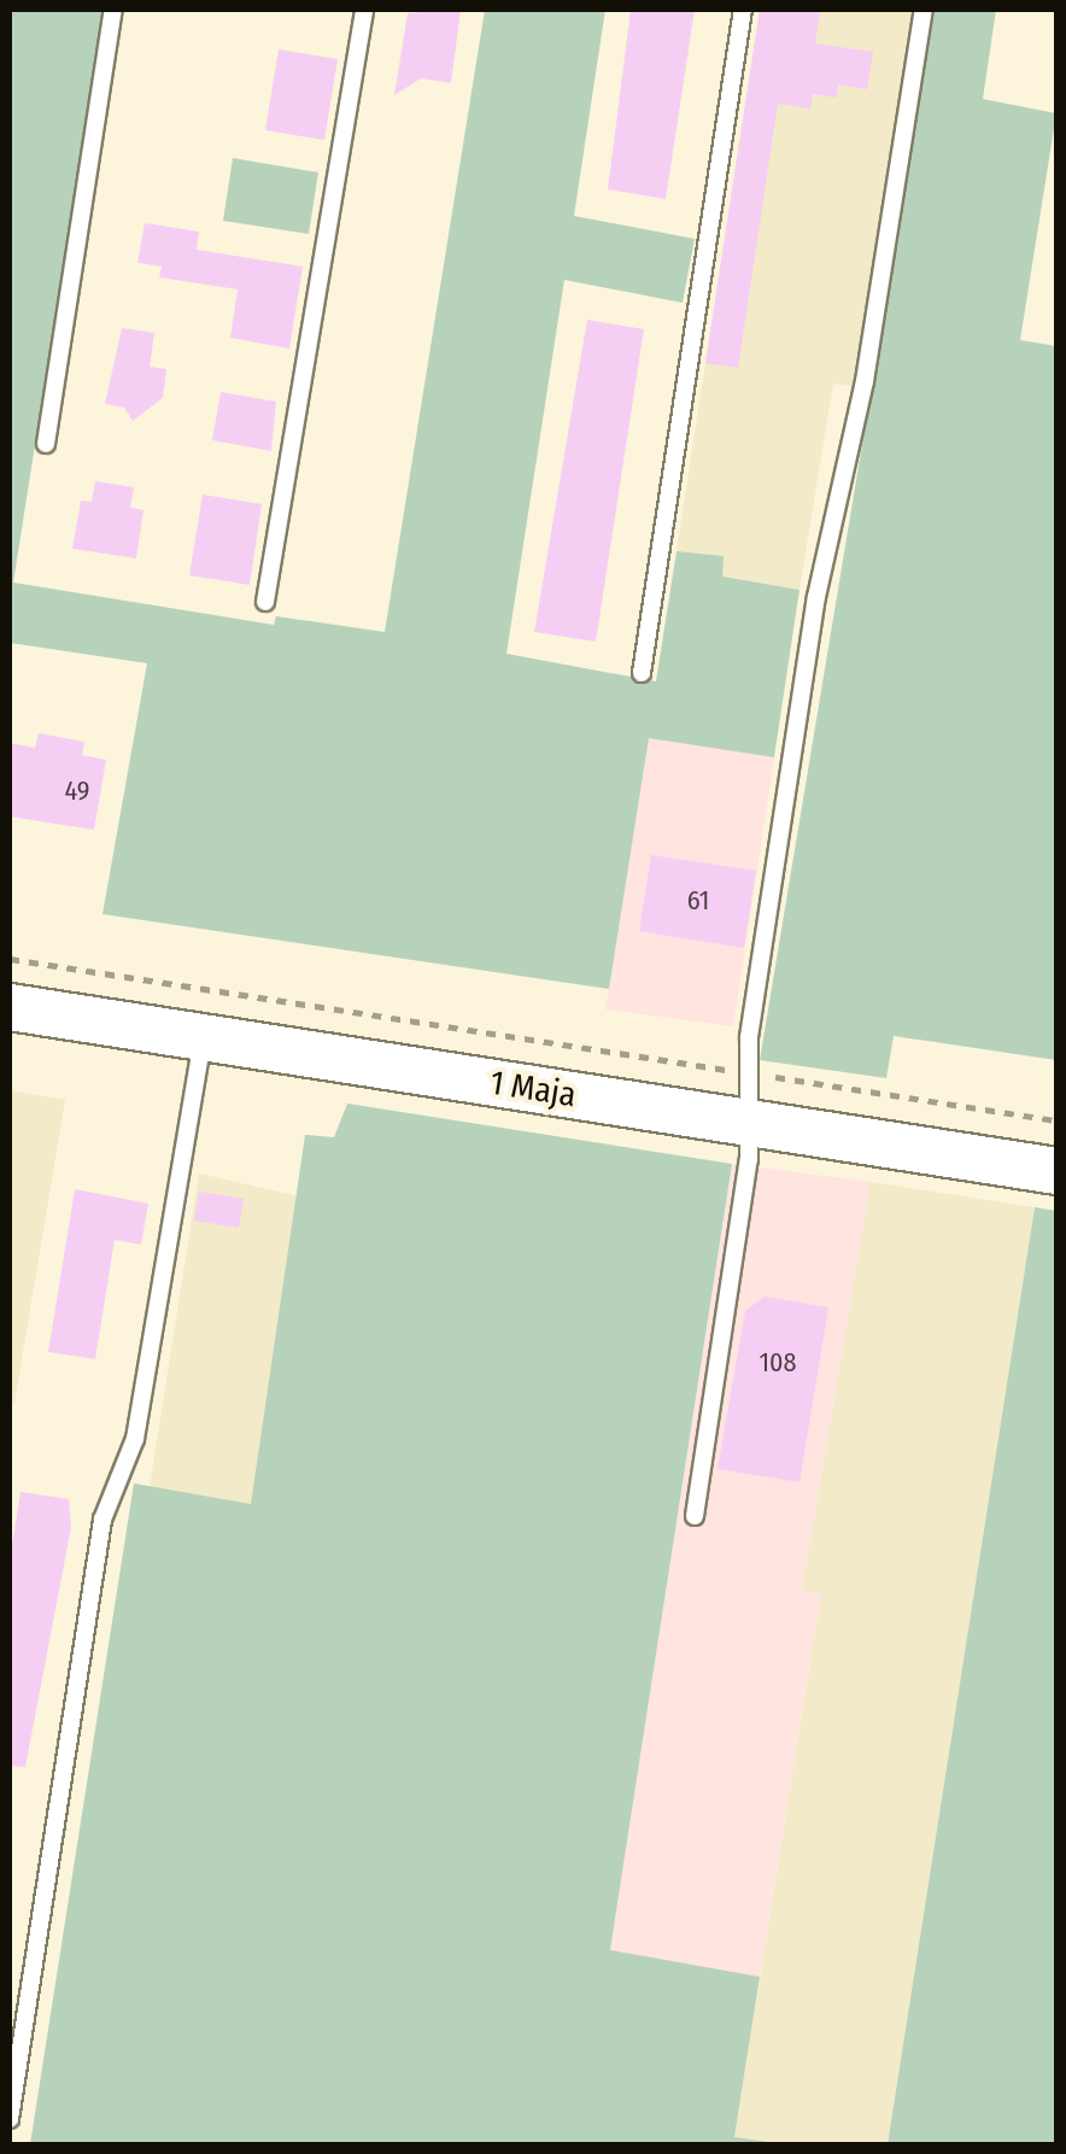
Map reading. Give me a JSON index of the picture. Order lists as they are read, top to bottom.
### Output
{
  "streets": {
    "main road": ["1 Maja"]
  },
  "house_numbers": ["49", "61", "108"]
}
